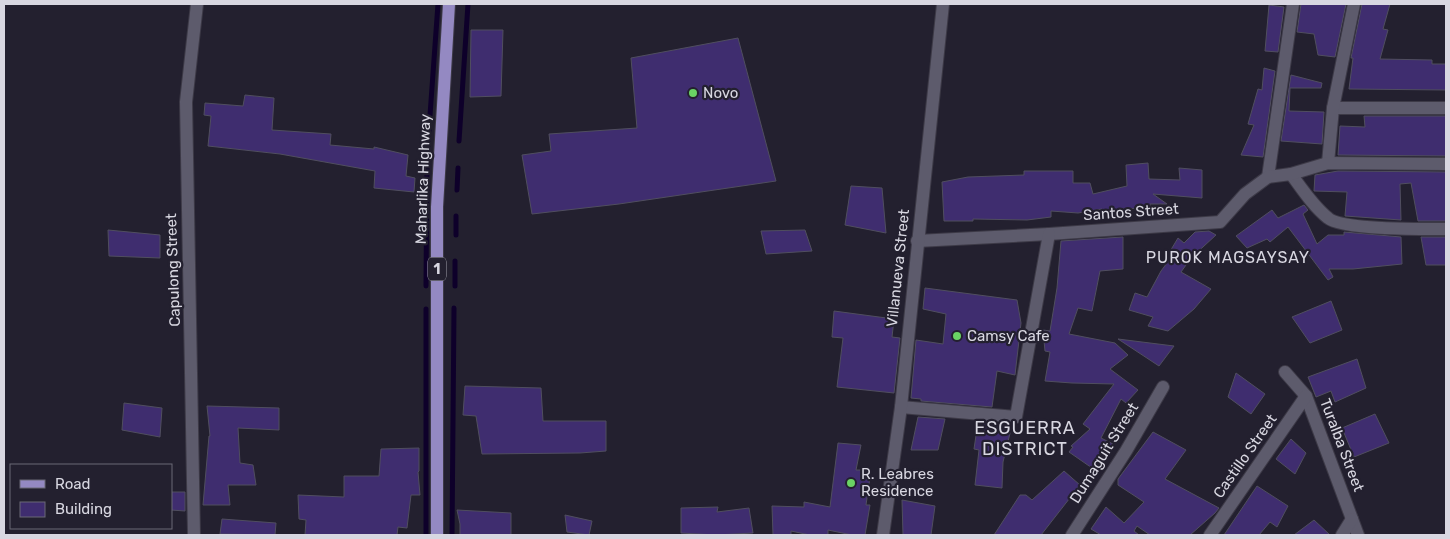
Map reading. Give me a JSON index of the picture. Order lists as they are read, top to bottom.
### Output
{
  "streets": {
    "main road": ["Maharlika Highway", "1"],
    "street": [
      "Santos Street",
      "Villanueva Street",
      "Capulong Street",
      "Turalba Street",
      "Dumaguit Street",
      "Castillo Street"
    ]
  },
  "crossings": [
    ["Santos Street", "Villanueva Street"],
    ["Turalba Street", "Castillo Street"]
  ],
  "districts": ["PUROK MAGSAYSAY", "ESGUERRA DISTRICT"],
  "places": ["Novo", "Camsy Cafe", "R. Leabres Residence"],
  "legend": ["Road", "Building"]
}
